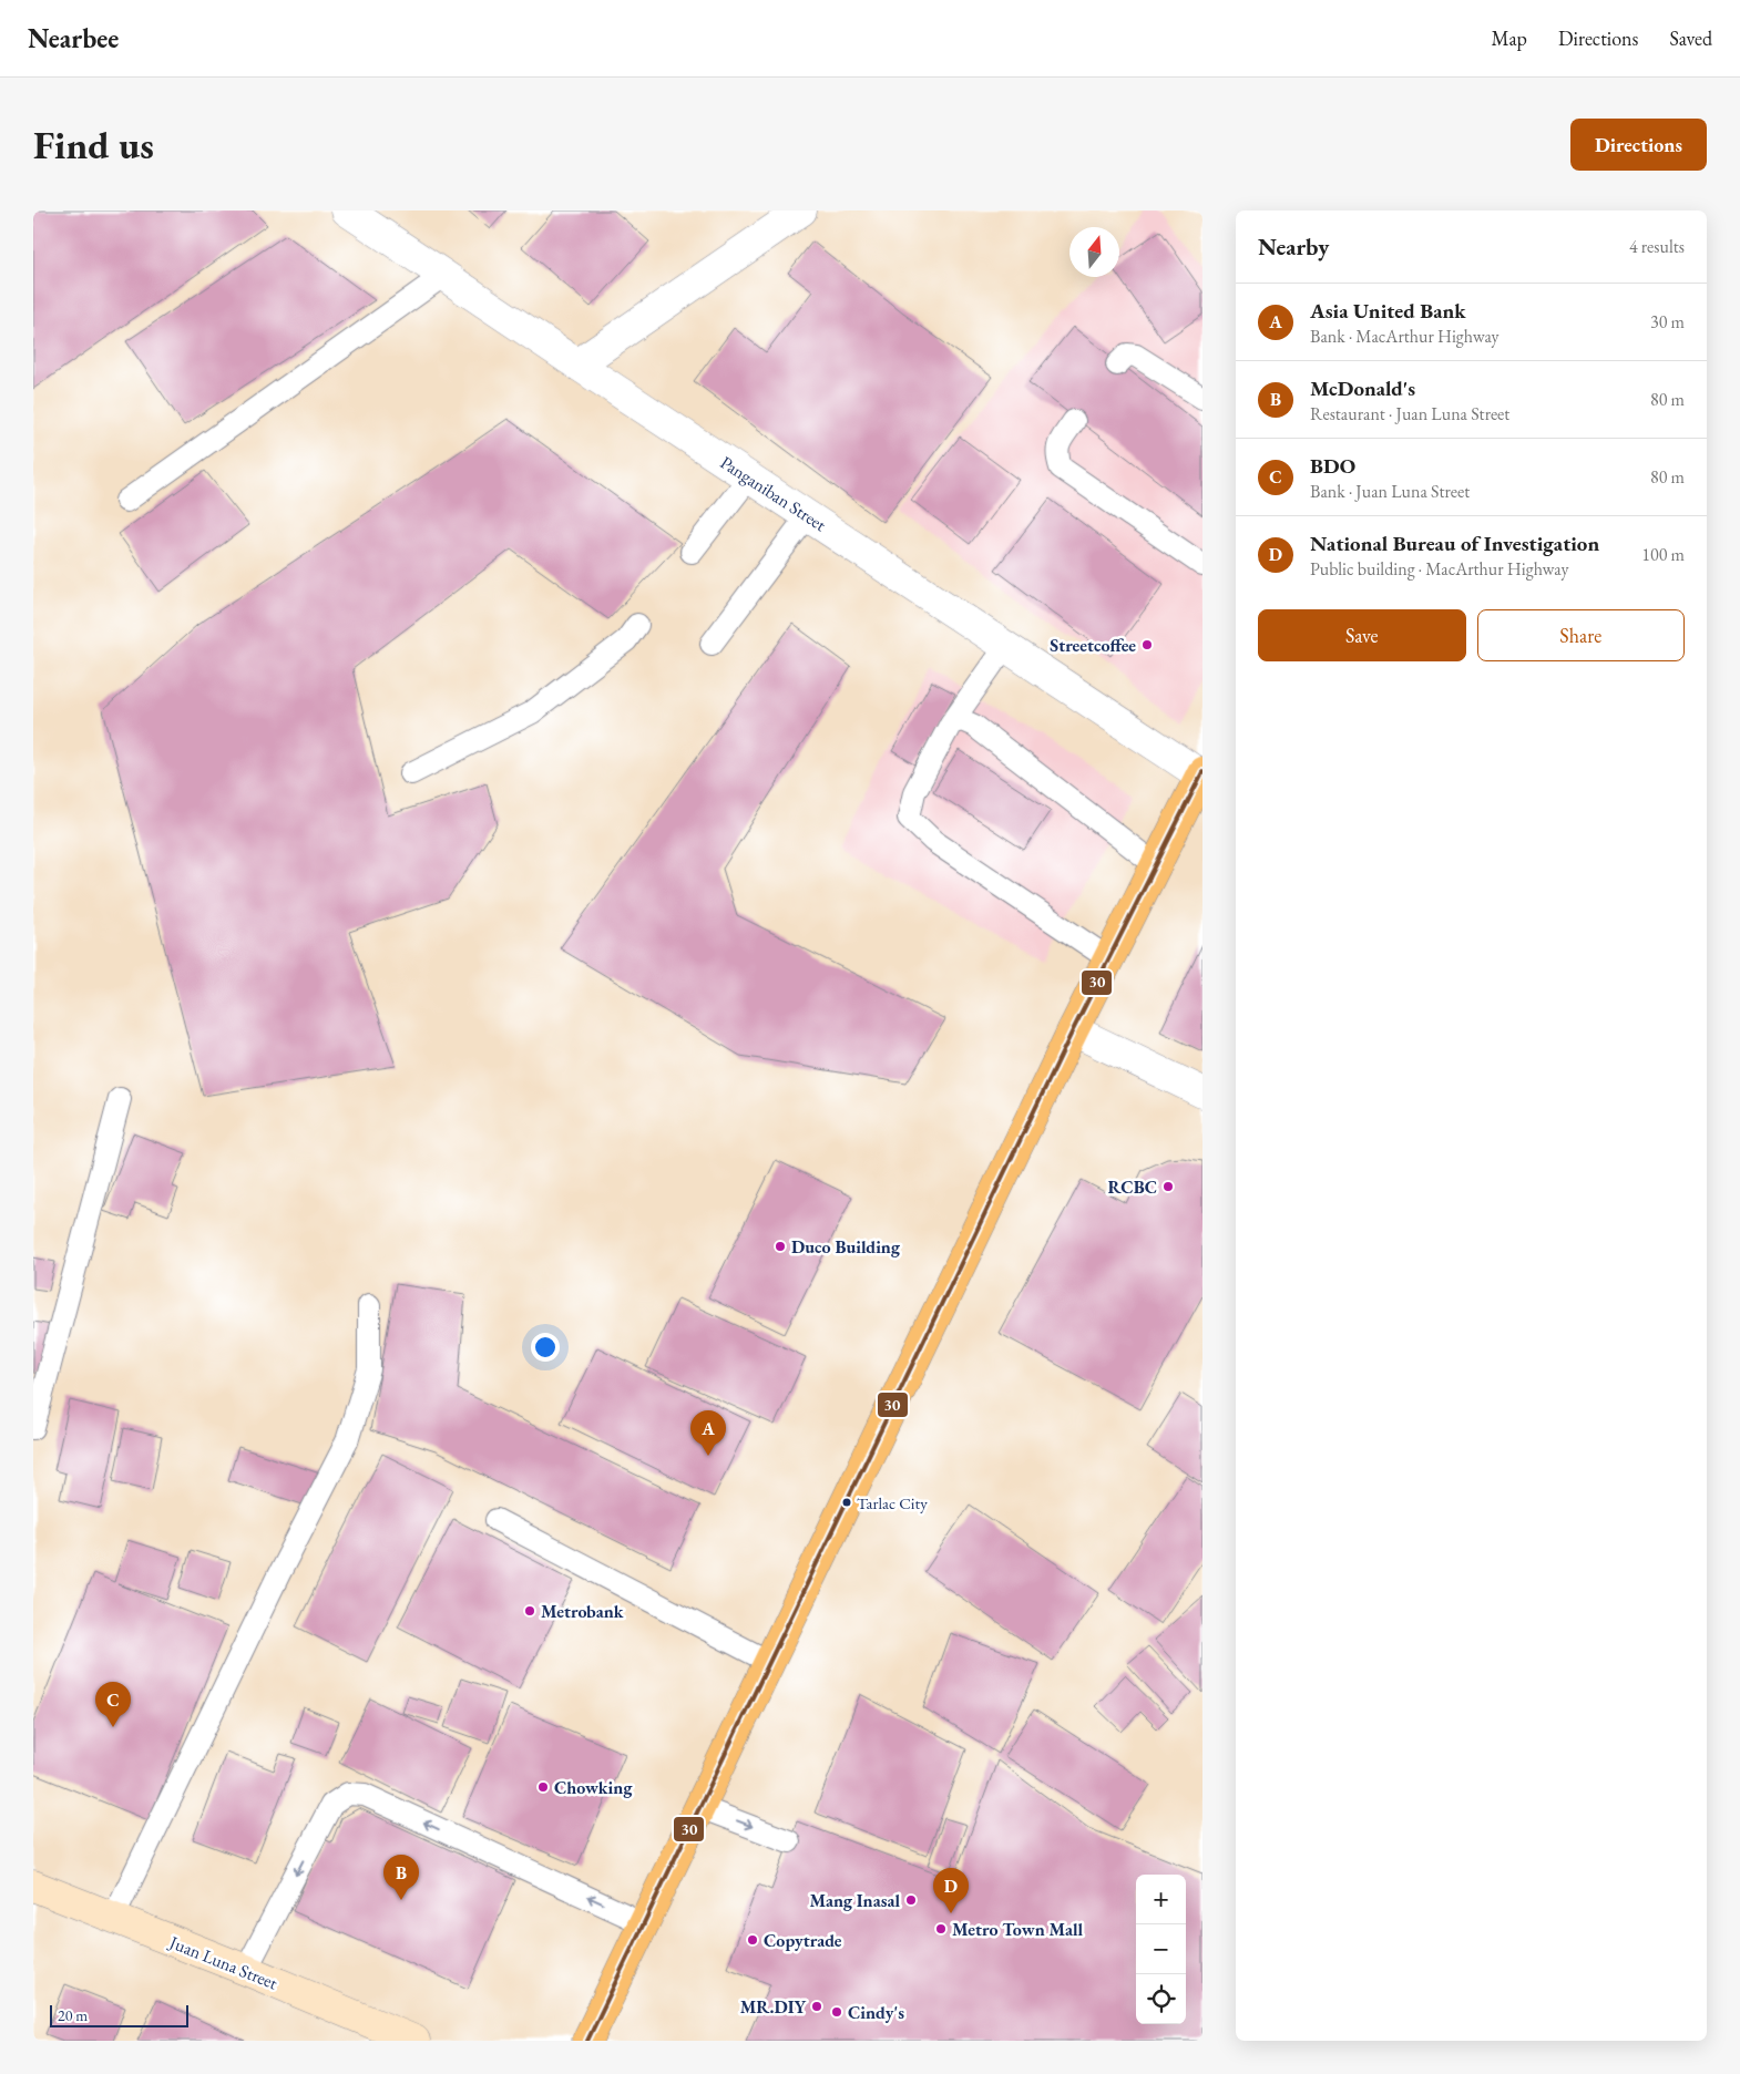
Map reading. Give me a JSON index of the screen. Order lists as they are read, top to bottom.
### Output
{
  "streets": {
    "main road": ["Juan Luna Street"],
    "street": ["Panganiban Street"]
  },
  "places": [
    "Streetcoffee",
    "RCBC",
    "Duco Building",
    "Tarlac City",
    "Metrobank",
    "Chowking",
    "Mang Inasal",
    "Metro Town Mall",
    "Copytrade",
    "MR.DIY",
    "Cindy's"
  ],
  "lines": ["transit line 30"],
  "scale_bar": "20 m",
  "north": "top",
  "page": {
    "header": "Nearbee",
    "nav": ["Map", "Directions", "Saved"],
    "buttons": [
      "Directions",
      ["Save", "Share"]
    ],
    "title": "Find us",
    "heading": ["Nearby", "4 results"],
    "list": [
      {
        "mark": "A",
        "name": "Asia United Bank",
        "note": "Bank · MacArthur Highway",
        "value": "30 m"
      },
      {
        "mark": "B",
        "name": "McDonald's",
        "note": "Restaurant · Juan Luna Street",
        "value": "80 m"
      },
      {
        "mark": "C",
        "name": "BDO",
        "note": "Bank · Juan Luna Street",
        "value": "80 m"
      },
      {
        "mark": "D",
        "name": "National Bureau of Investigation",
        "note": "Public building · MacArthur Highway",
        "value": "100 m"
      }
    ],
    "pins": [
      "A",
      "C",
      "B",
      "D"
    ],
    "map_buttons": ["+", "−"],
    "scale": "20 m"
  }
}
